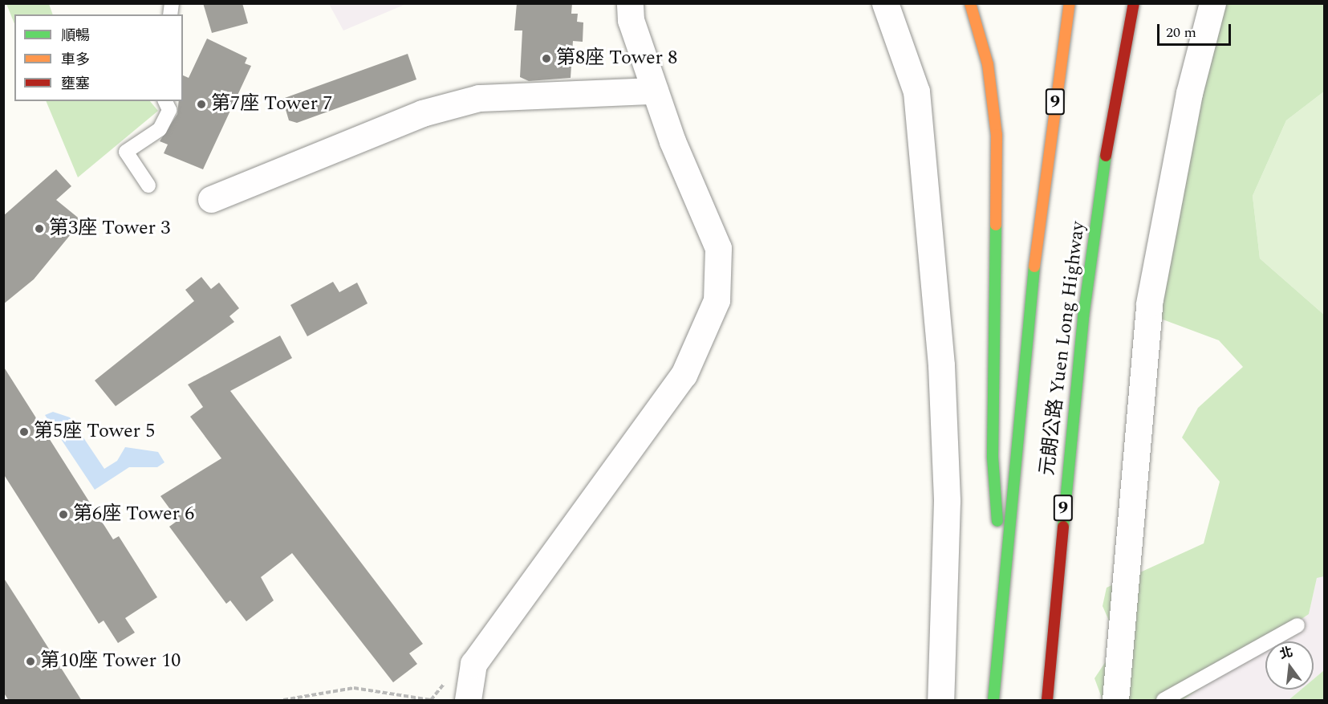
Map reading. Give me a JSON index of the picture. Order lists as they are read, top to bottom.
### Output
{
  "streets": {
    "highway": ["9", "元朗公路 Yuen Long Highway"]
  },
  "places": [
    "第8座 Tower 8",
    "第7座 Tower 7",
    "第3座 Tower 3",
    "第5座 Tower 5",
    "第6座 Tower 6",
    "第10座 Tower 10"
  ],
  "legend": ["順暢", "車多", "壅塞"],
  "scale_bar": "20 m",
  "north": "top"
}
